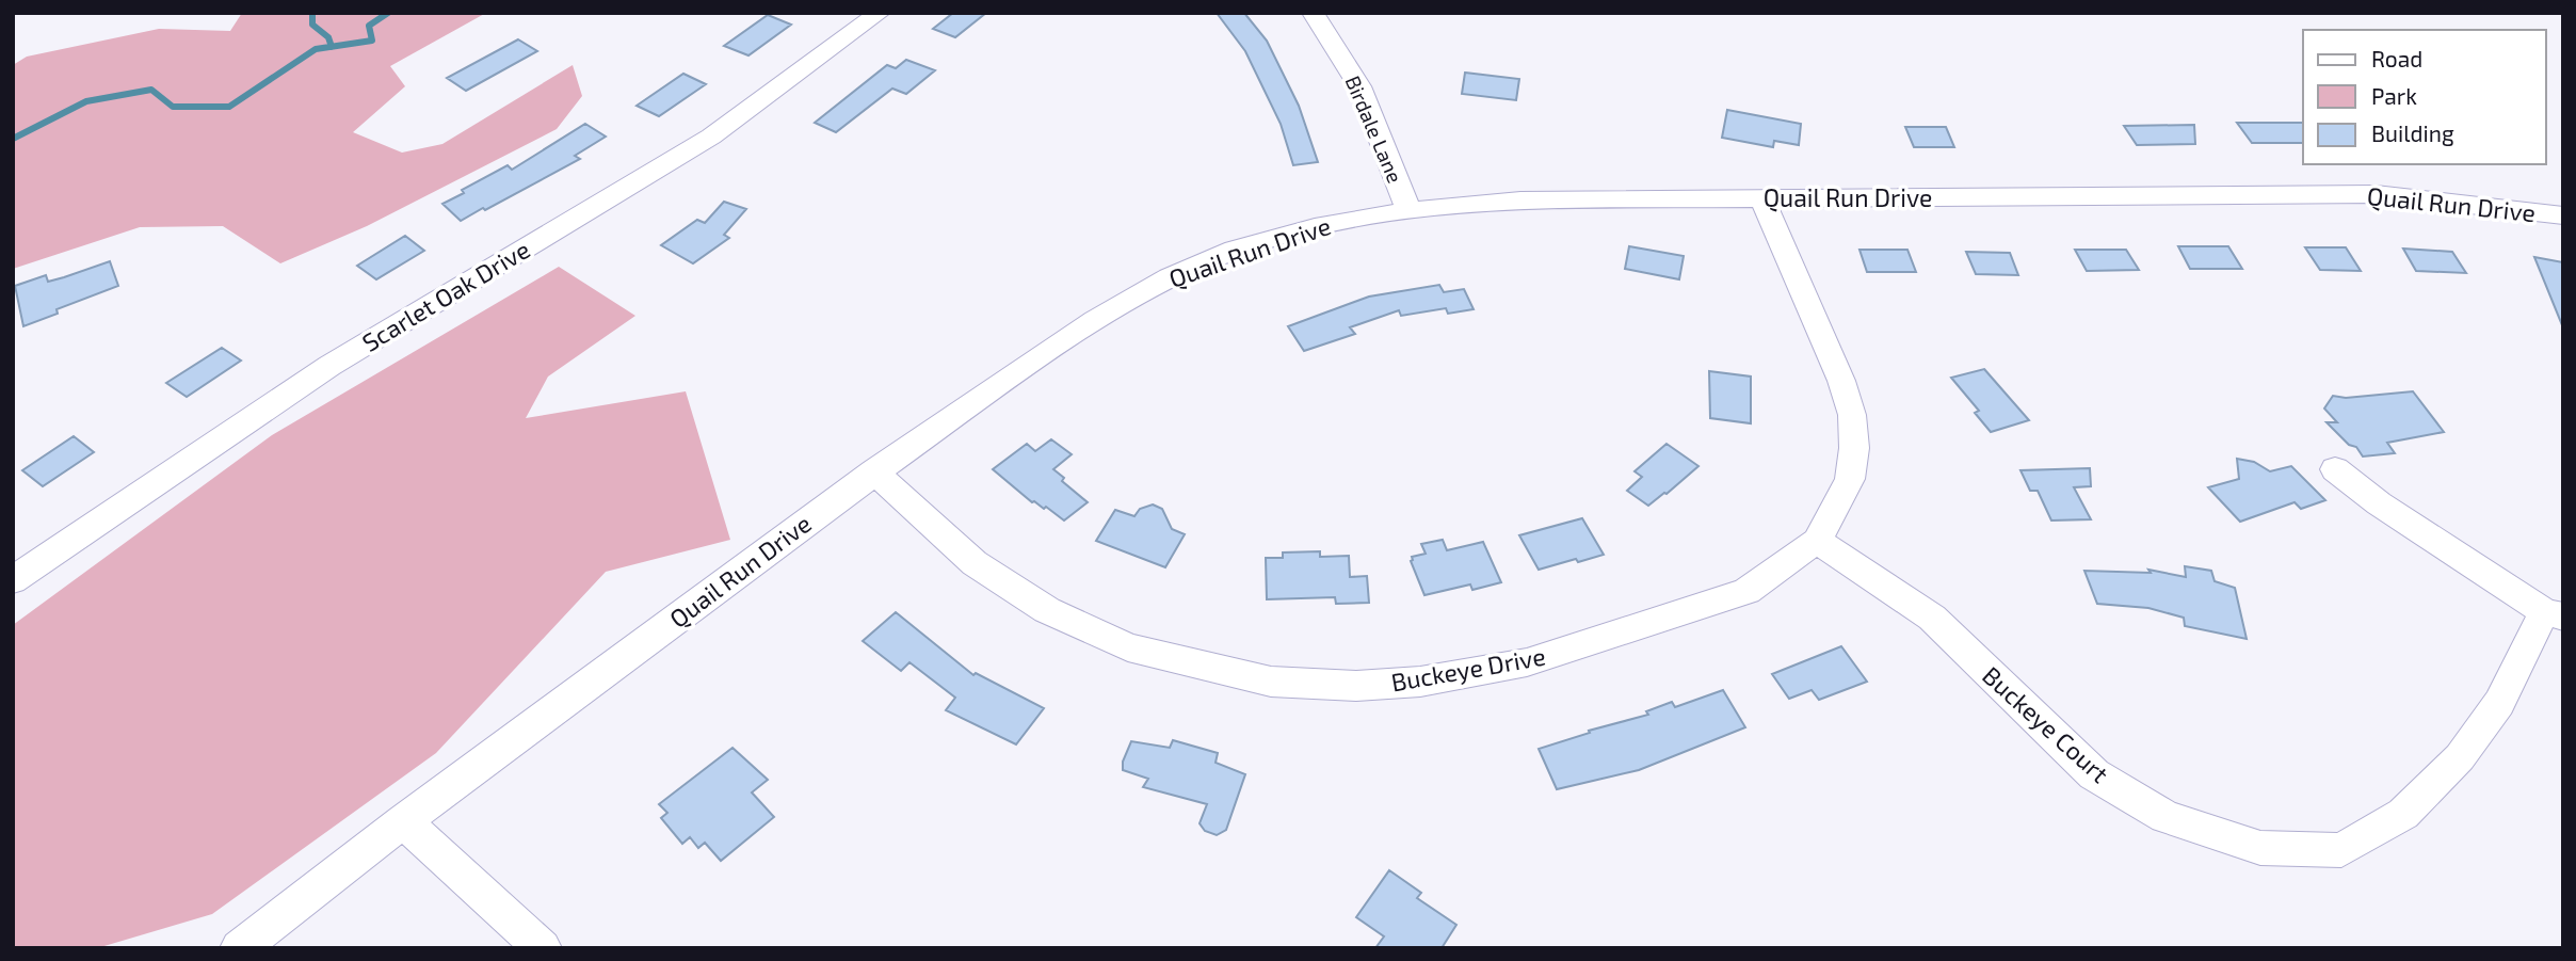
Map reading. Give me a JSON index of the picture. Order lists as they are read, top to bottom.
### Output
{
  "streets": {
    "street": [
      "Birdale Lane",
      "Quail Run Drive",
      "Scarlet Oak Drive",
      "Buckeye Drive",
      "Buckeye Court"
    ]
  },
  "crossings": [
    ["Birdale Lane", "Quail Run Drive"],
    ["Quail Run Drive", "Buckeye Drive"],
    ["Buckeye Drive", "Buckeye Court"]
  ],
  "legend": ["Road", "Park", "Building"]
}
